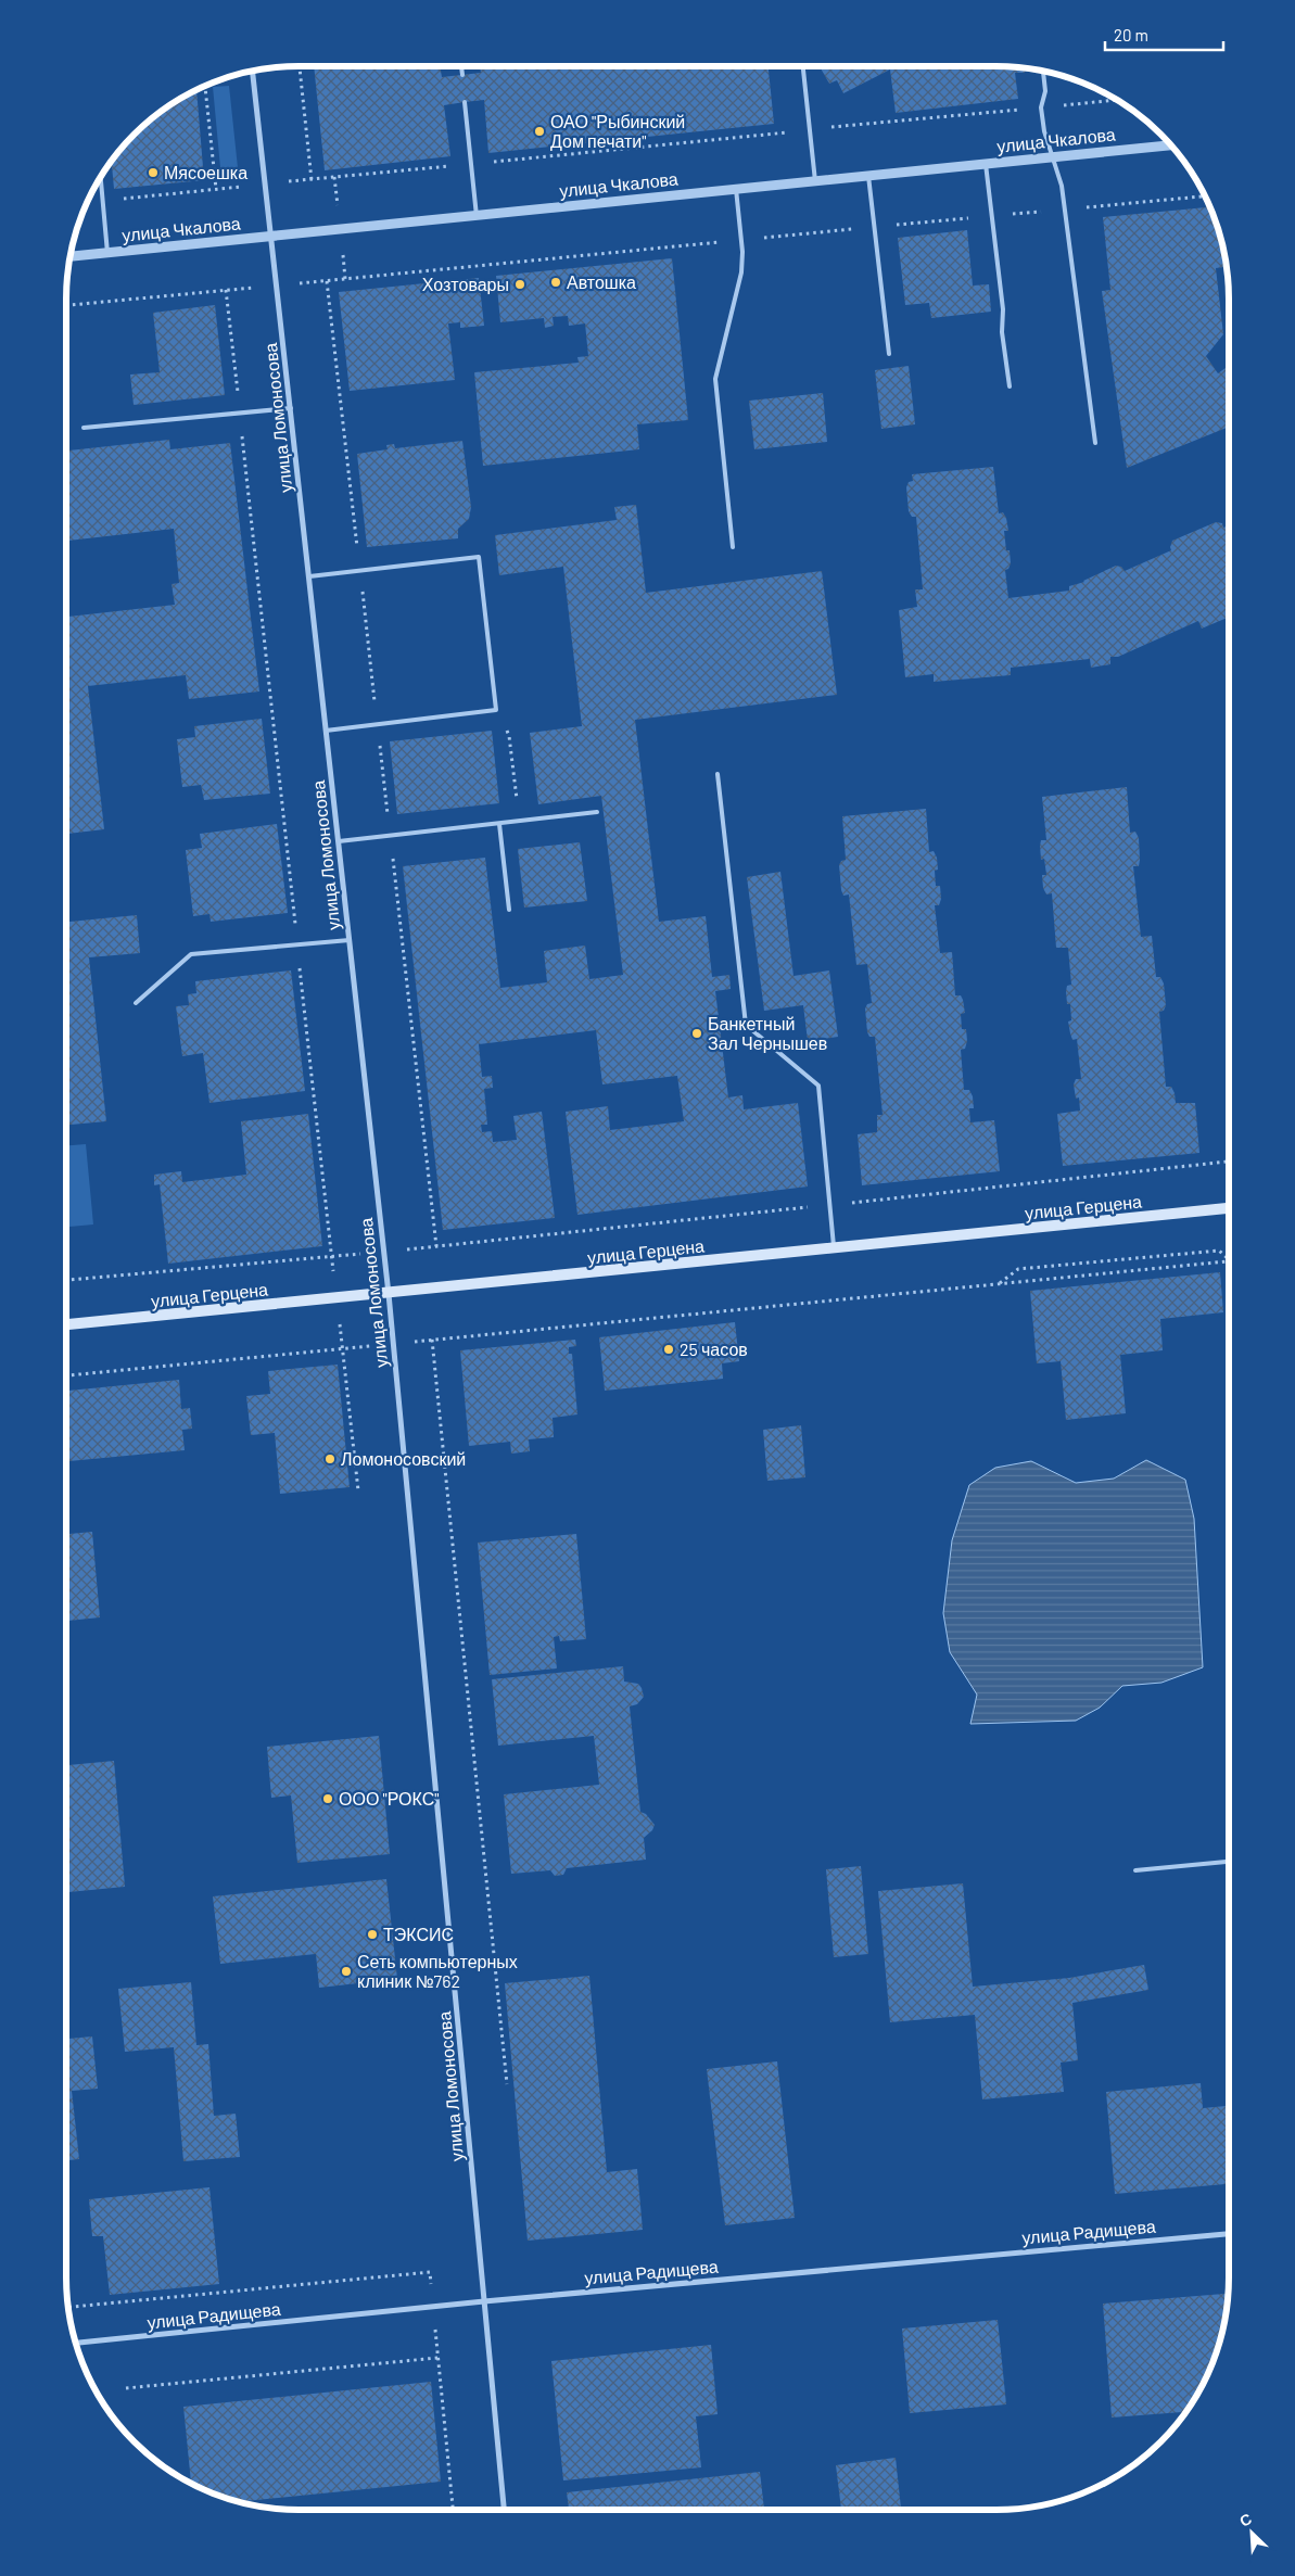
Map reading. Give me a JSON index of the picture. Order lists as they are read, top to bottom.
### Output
{
  "streets": {
    "main road": ["улица Герцена"],
    "street": ["улица Чкалова", "улица Ломоносова", "улица Радищева"]
  },
  "crossings": [
    ["улица Чкалова", "улица Ломоносова"],
    ["улица Ломоносова", "улица Герцена"],
    ["улица Ломоносова", "улица Радищева"]
  ],
  "places": [
    "ОАО \"Рыбинский Дом печати\"",
    "Мясоешка",
    "Автошка",
    "Хозтовары",
    "Банкетный Зал Чернышев",
    "25 часов",
    "Ломоносовский",
    "ООО \"РОКС\"",
    "ТЭКСИС",
    "Сеть компьютерных клиник №762"
  ],
  "scale_bar": "20 m",
  "north": "top left"
}
